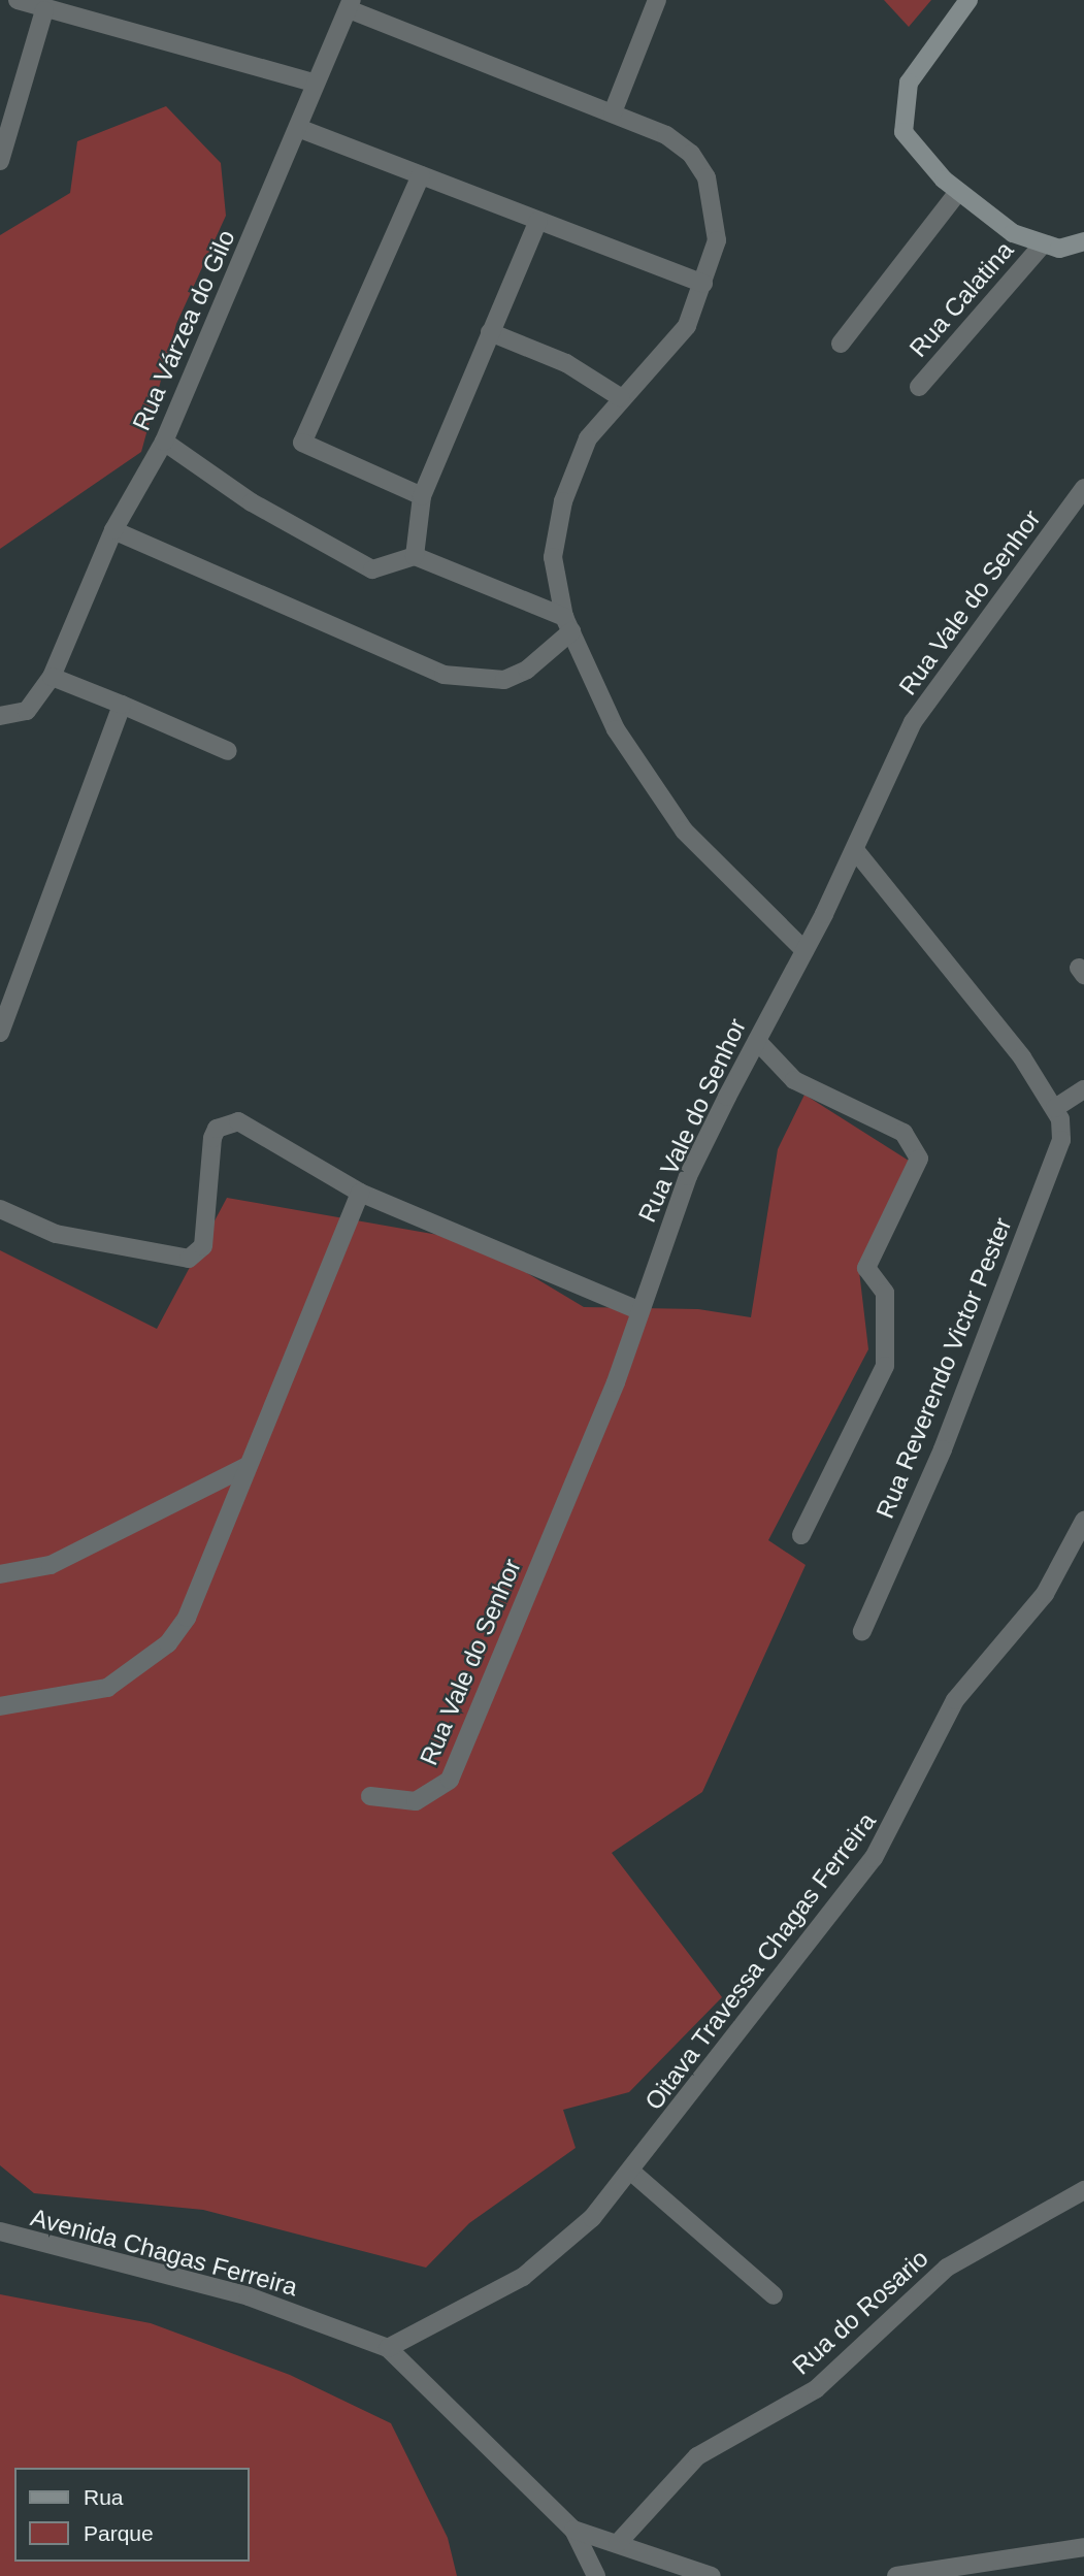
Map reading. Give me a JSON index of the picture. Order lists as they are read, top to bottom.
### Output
{
  "streets": {
    "street": [
      "Rua Calatina",
      "Rua Várzea do Gilo",
      "Rua Vale do Senhor",
      "Rua Reverendo Victor Pester",
      "Oitava Travessa Chagas Ferreira",
      "Avenida Chagas Ferreira",
      "Rua do Rosario"
    ]
  },
  "crossings": [
    ["Oitava Travessa Chagas Ferreira", "Avenida Chagas Ferreira"]
  ],
  "legend": ["Rua", "Parque"]
}
